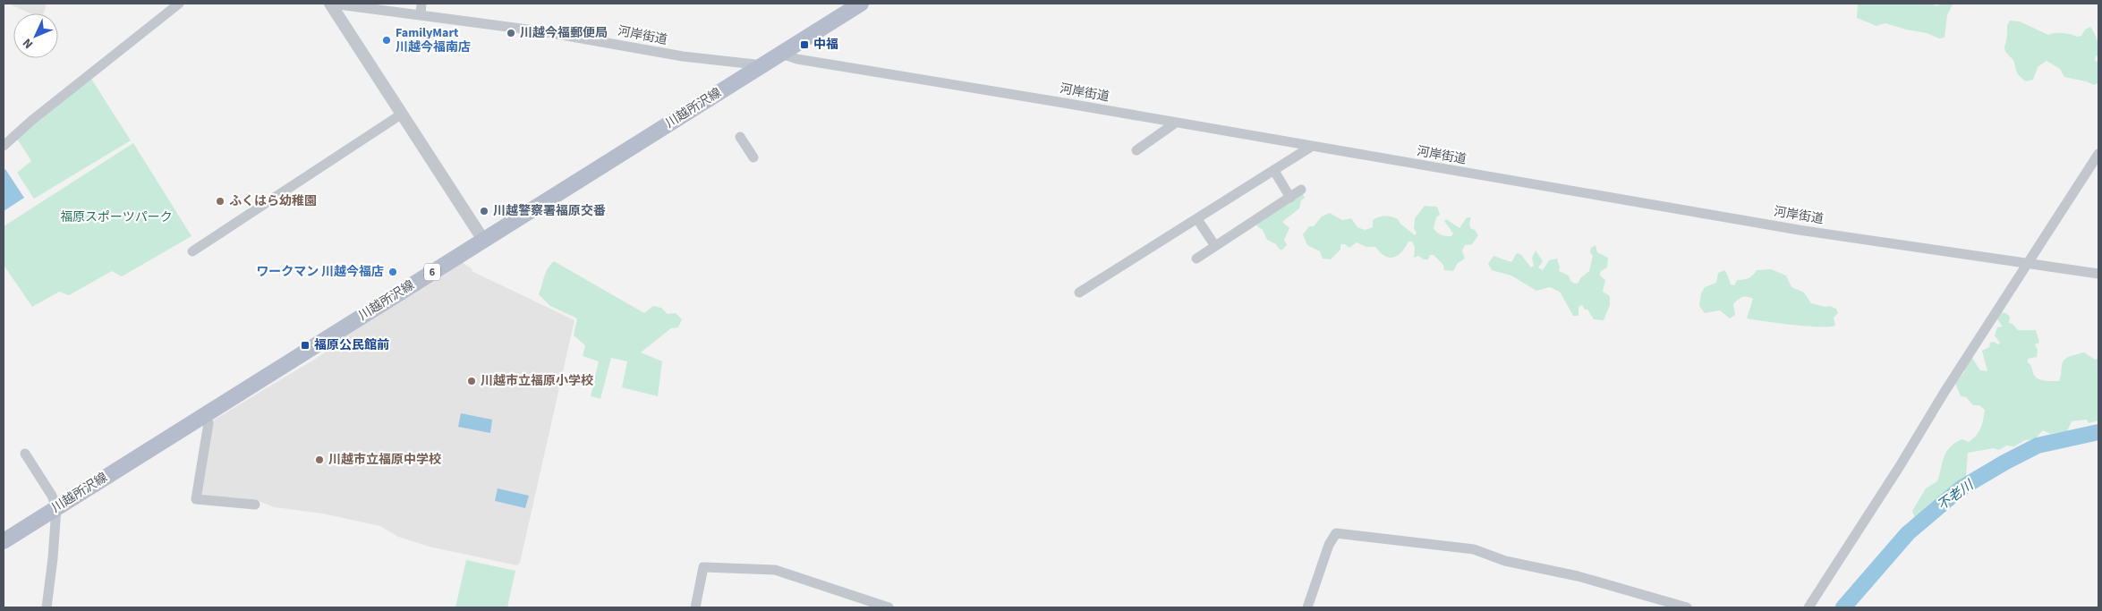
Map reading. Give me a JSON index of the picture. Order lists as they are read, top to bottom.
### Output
{
  "streets": {
    "main road": ["川越所沢線", "6"],
    "street": ["河岸街道"]
  },
  "crossings": [
    ["河岸街道", "川越所沢線"]
  ],
  "water": ["不老川"],
  "parks": ["福原スポーツパーク"],
  "places": {
    "other": [
      "川越今福郵便局",
      "FamilyMart 川越今福南店",
      "ふくはら幼稚園",
      "川越警察署福原交番",
      "ワークマン 川越今福店",
      "川越市立福原小学校",
      "川越市立福原中学校"
    ],
    "transit": ["中福", "福原公民館前"]
  },
  "north": "bottom left"
}
